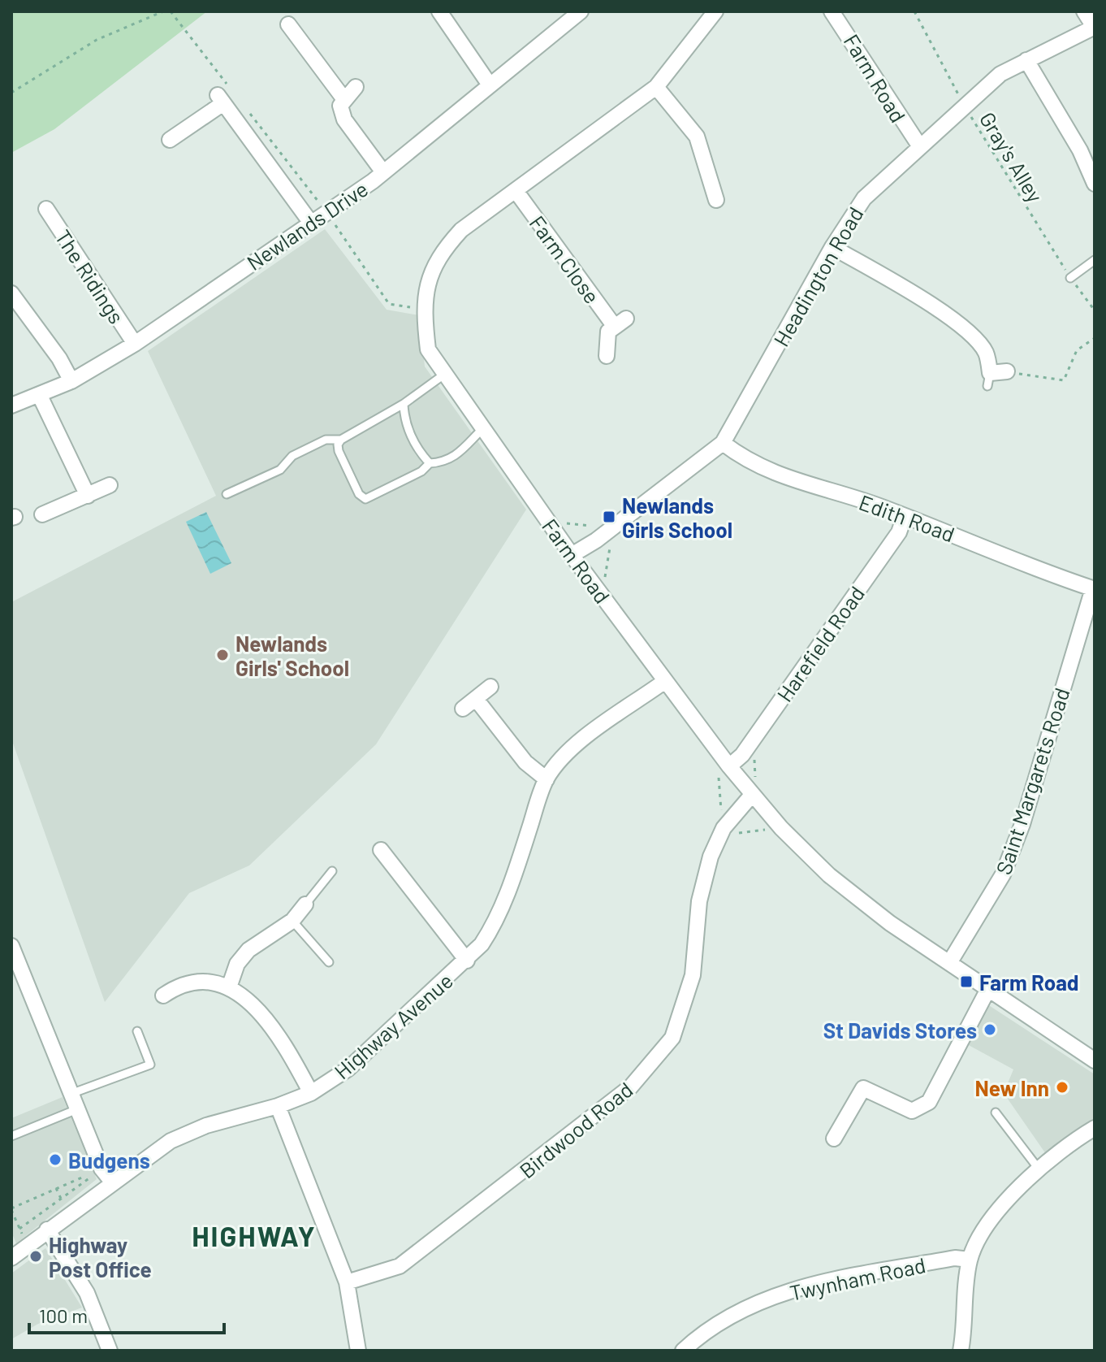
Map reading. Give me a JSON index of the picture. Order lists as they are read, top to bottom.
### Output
{
  "streets": {
    "street": [
      "Farm Road",
      "Newlands Drive",
      "Farm Close",
      "The Ridings",
      "Headington Road",
      "Edith Road",
      "Harefield Road",
      "Saint Margarets Road",
      "Highway Avenue",
      "Birdwood Road",
      "Twynham Road"
    ],
    "path": ["Gray's Alley"]
  },
  "crossings": [
    ["Farm Road", "Farm Close"],
    ["Farm Road", "Headington Road"],
    ["Farm Road", "Harefield Road"],
    ["Farm Road", "Saint Margarets Road"],
    ["Farm Road", "Highway Avenue"],
    ["Farm Road", "Birdwood Road"],
    ["Gray's Alley", "Headington Road"],
    ["Newlands Drive", "The Ridings"],
    ["Headington Road", "Edith Road"],
    ["Edith Road", "Harefield Road"],
    ["Edith Road", "Saint Margarets Road"]
  ],
  "districts": ["HIGHWAY"],
  "places": {
    "transit": ["Newlands Girls School", "Farm Road"],
    "other": [
      "Newlands Girls' School",
      "St Davids Stores",
      "New Inn",
      "Budgens",
      "Highway Post Office"
    ]
  },
  "scale_bar": "100 m"
}
